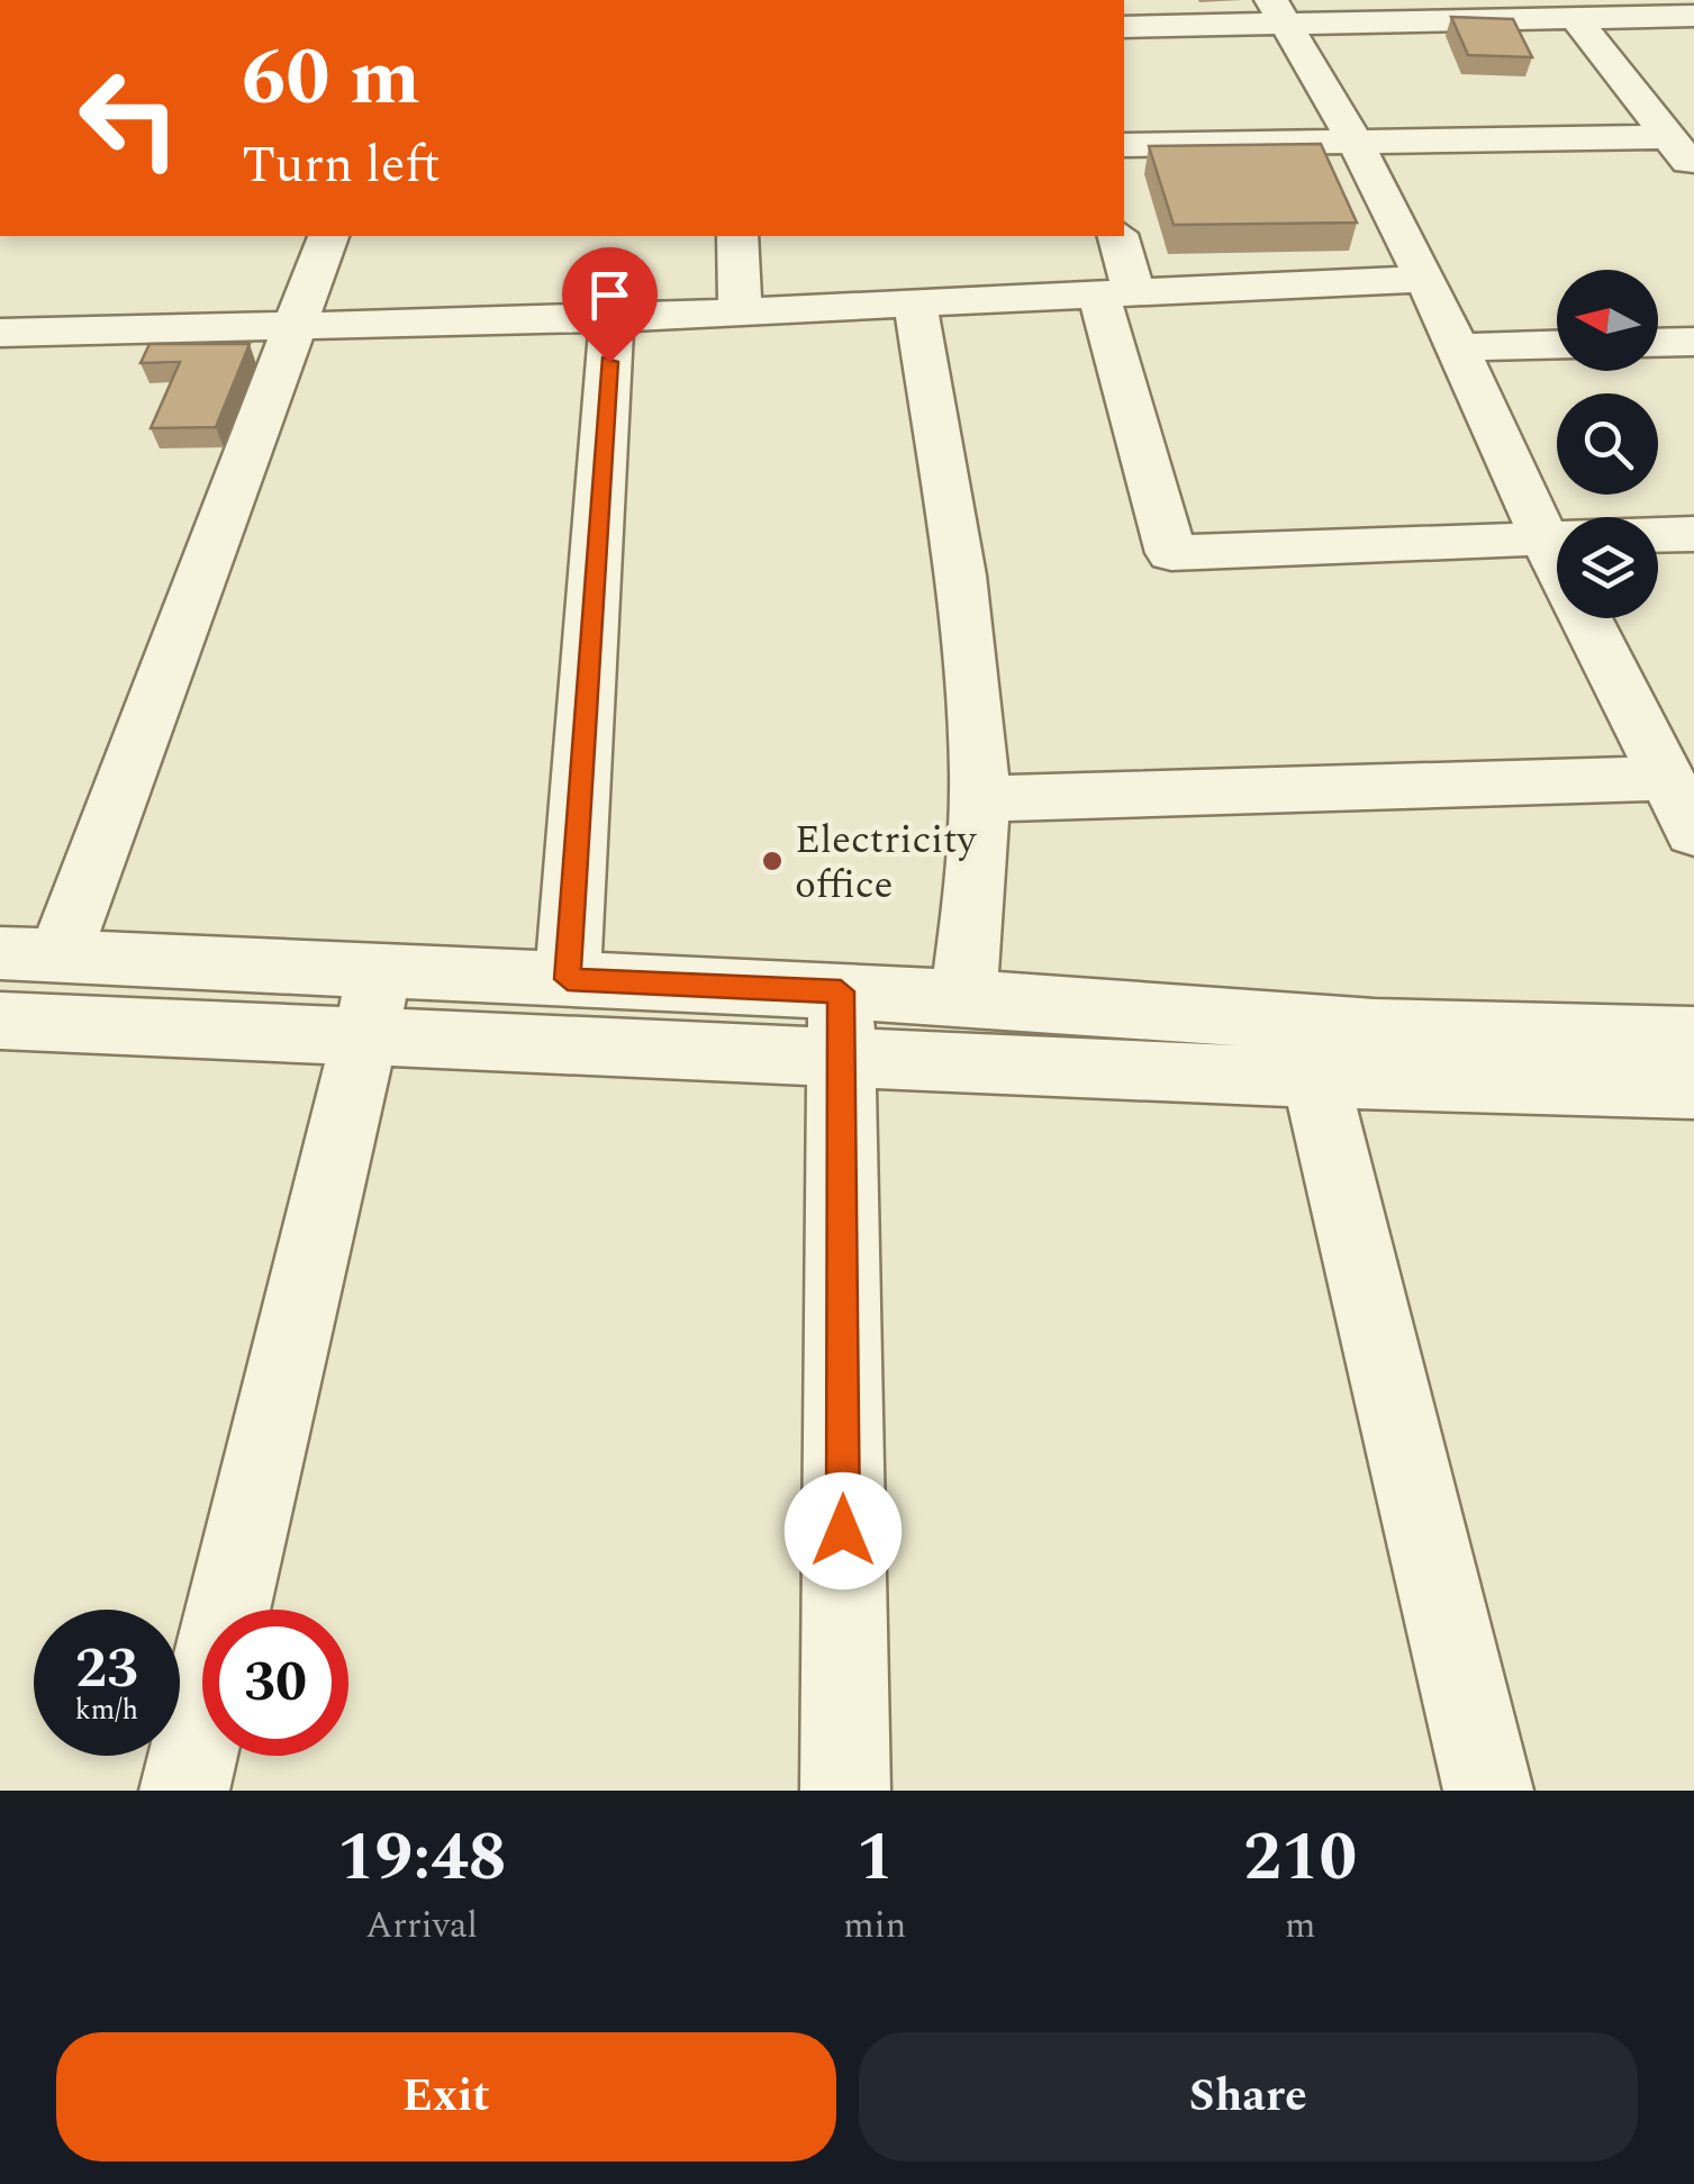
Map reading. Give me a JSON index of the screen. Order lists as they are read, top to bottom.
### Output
{
  "places": ["Electricity office"],
  "north": "left",
  "page": {
    "turn": ["60 m", "Turn left"],
    "speed": "23 km/h",
    "limit": "30",
    "eta": [
      "19:48",
      "Arrival",
      "1",
      "min",
      "210",
      "m"
    ],
    "buttons": ["Exit", "Share"]
  }
}
